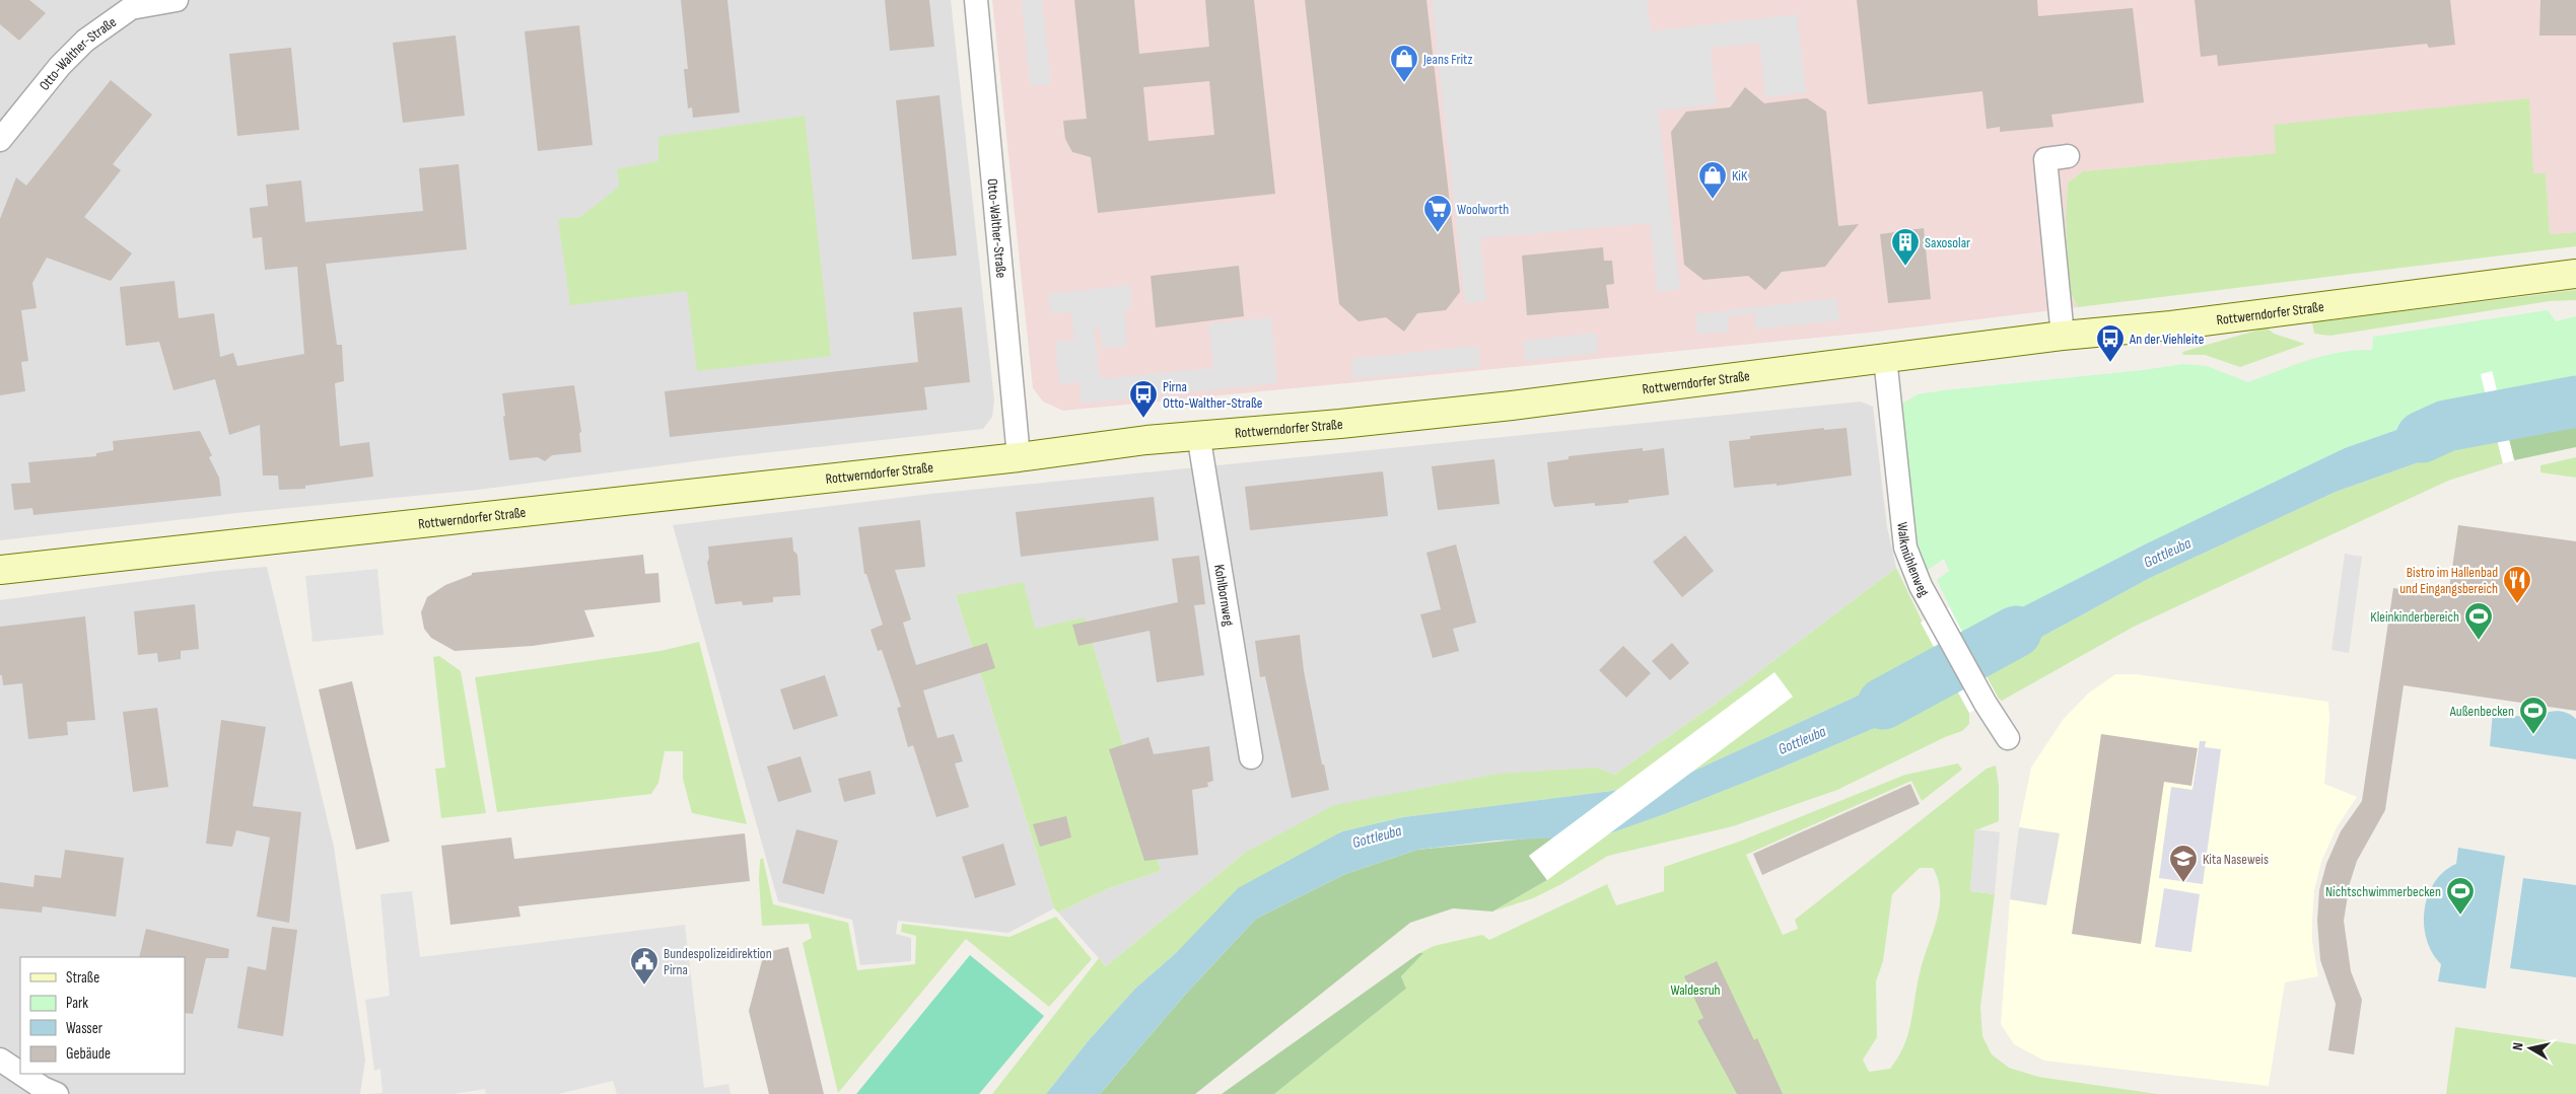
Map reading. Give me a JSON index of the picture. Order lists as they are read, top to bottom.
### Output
{
  "streets": {
    "main road": ["Rottwerndorfer Straße"],
    "street": ["Otto-Walther-Straße", "Walkmühlenweg", "Kohlbornweg"]
  },
  "crossings": [
    ["Otto-Walther-Straße", "Rottwerndorfer Straße"],
    ["Rottwerndorfer Straße", "Walkmühlenweg"],
    ["Rottwerndorfer Straße", "Kohlbornweg"]
  ],
  "water": ["Gottleuba"],
  "parks": ["Waldesruh"],
  "places": {
    "shop": ["Jeans Fritz", "KiK"],
    "supermarket": ["Woolworth"],
    "building": ["Saxosolar"],
    "bus stop": ["An der Viehleite", "Pirna Otto-Walther-Straße"],
    "restaurant": ["Bistro im Hallenbad und Eingangsbereich"],
    "sports": ["Kleinkinderbereich", "Außenbecken", "Nichtschwimmerbecken"],
    "school or university": ["Kita Naseweis"],
    "public building": ["Bundespolizeidirektion Pirna"]
  },
  "legend": [
    "Straße",
    "Park",
    "Wasser",
    "Gebäude"
  ],
  "north": "left"
}
